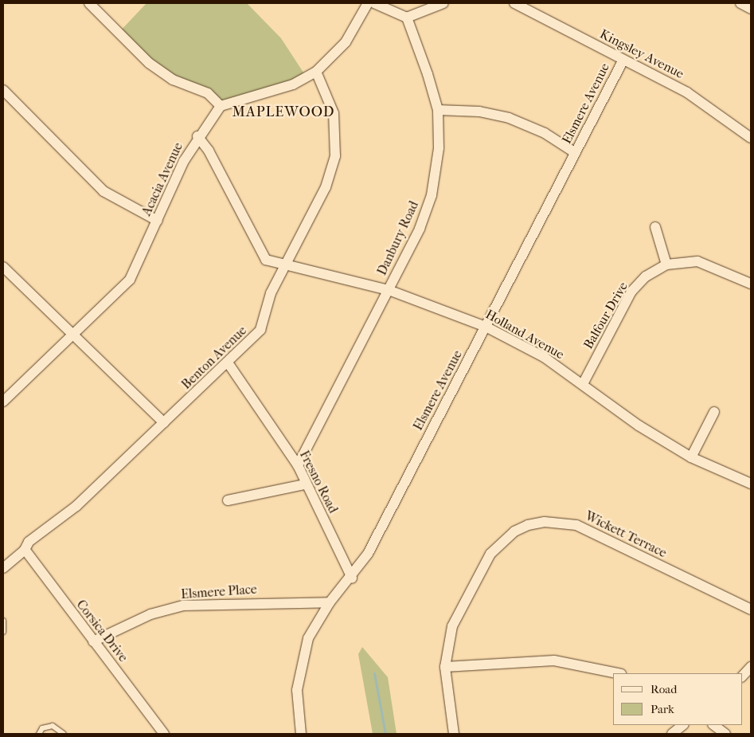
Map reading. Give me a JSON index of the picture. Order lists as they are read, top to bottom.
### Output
{
  "streets": {
    "street": [
      "Kingsley Avenue",
      "Elsmere Avenue",
      "Acacia Avenue",
      "Danbury Road",
      "Balfour Drive",
      "Holland Avenue",
      "Benton Avenue",
      "Fresno Road",
      "Wickett Terrace",
      "Elsmere Place",
      "Corsica Drive"
    ]
  },
  "crossings": [
    ["Kingsley Avenue", "Elsmere Avenue"],
    ["Elsmere Avenue", "Holland Avenue"],
    ["Elsmere Avenue", "Fresno Road"],
    ["Elsmere Avenue", "Elsmere Place"],
    ["Danbury Road", "Holland Avenue"],
    ["Danbury Road", "Fresno Road"],
    ["Balfour Drive", "Holland Avenue"],
    ["Holland Avenue", "Benton Avenue"],
    ["Benton Avenue", "Fresno Road"],
    ["Benton Avenue", "Corsica Drive"],
    ["Elsmere Place", "Corsica Drive"]
  ],
  "districts": ["MAPLEWOOD"],
  "legend": ["Road", "Park"]
}
